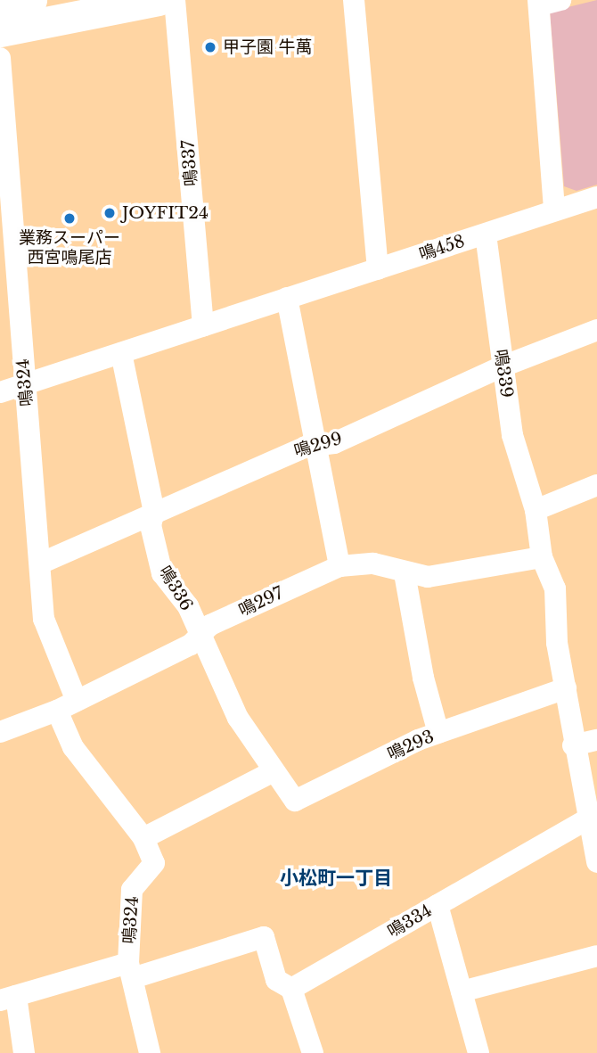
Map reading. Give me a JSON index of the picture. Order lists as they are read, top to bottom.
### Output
{
  "streets": {
    "street": [
      "鳴337",
      "鳴458",
      "鳴339",
      "鳴324",
      "鳴299",
      "鳴336",
      "鳴297",
      "鳴293",
      "鳴334"
    ]
  },
  "crossings": [
    ["鳴337", "鳴458"],
    ["鳴458", "鳴339"],
    ["鳴339", "鳴299"],
    ["鳴339", "鳴297"],
    ["鳴339", "鳴293"],
    ["鳴339", "鳴334"],
    ["鳴324", "鳴299"],
    ["鳴324", "鳴297"],
    ["鳴299", "鳴336"],
    ["鳴336", "鳴297"],
    ["鳴336", "鳴293"]
  ],
  "districts": ["小松町一丁目"],
  "places": ["甲子園 牛萬", "JOYFIT24", "業務スーパー 西宮鳴尾店"]
}
